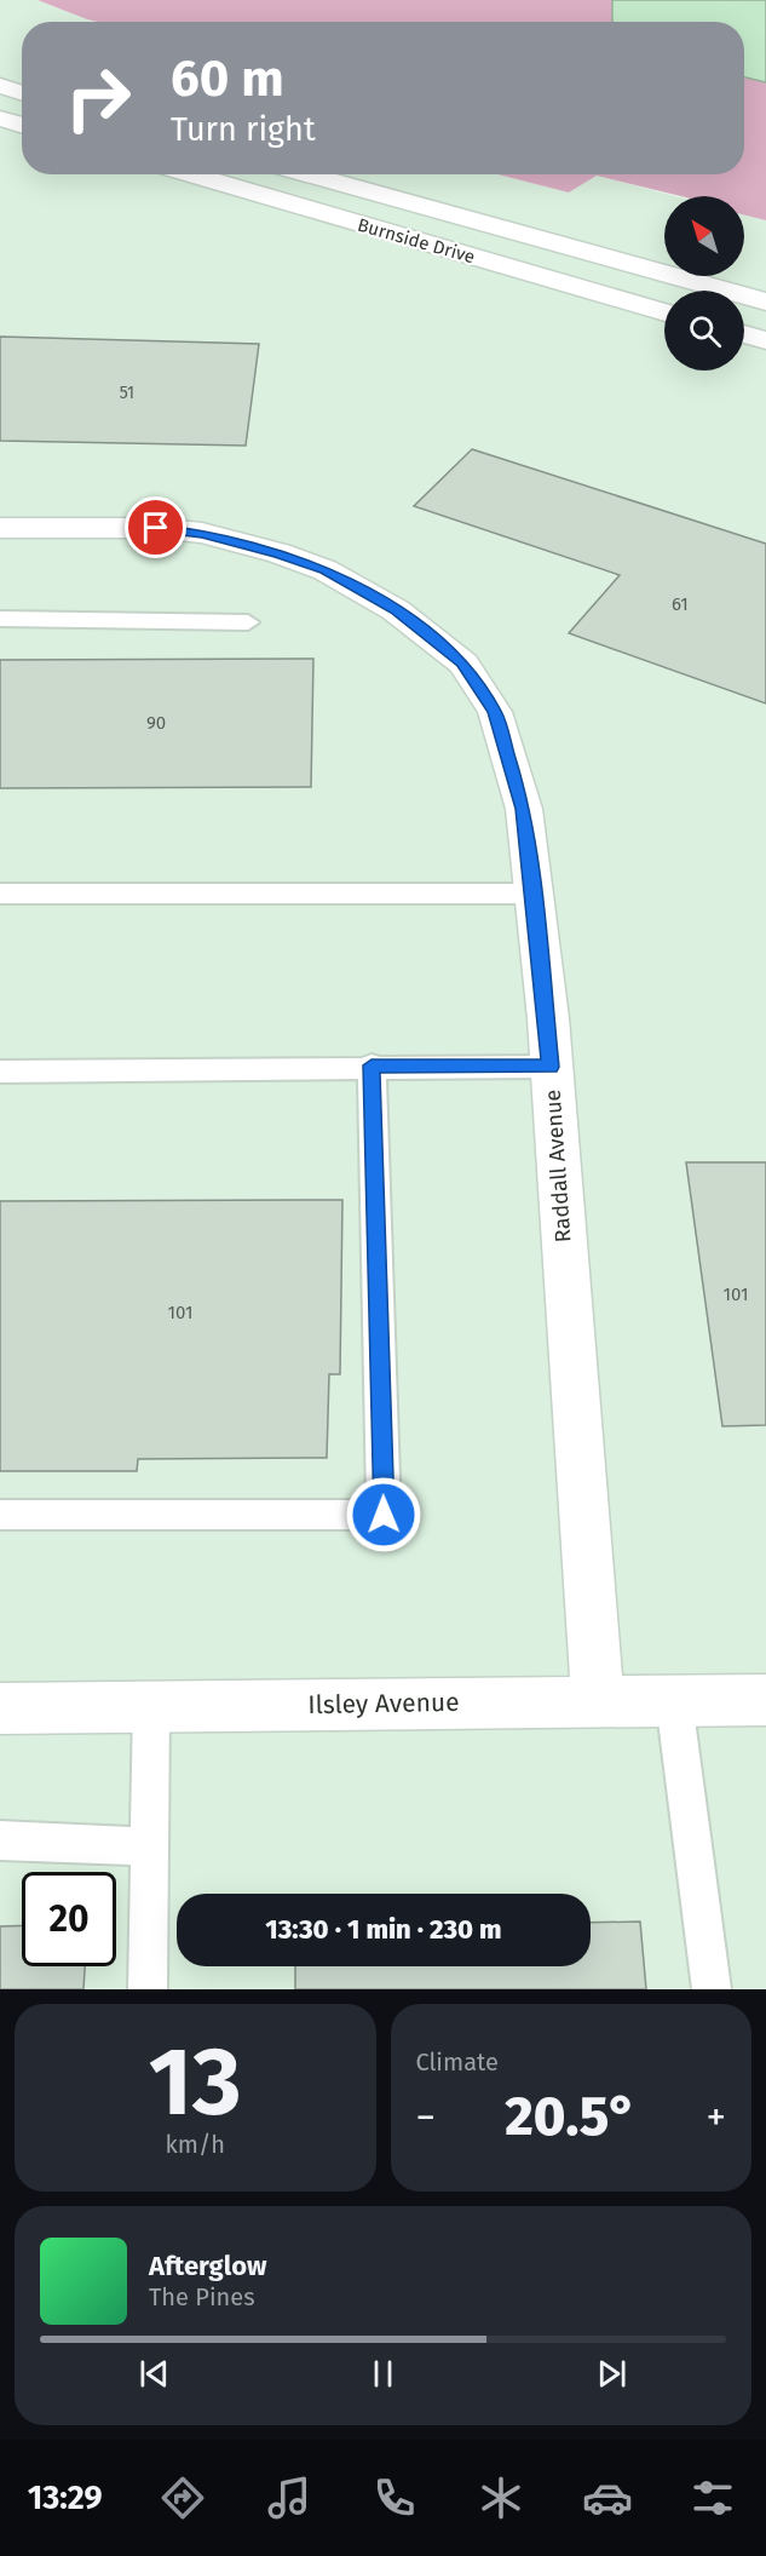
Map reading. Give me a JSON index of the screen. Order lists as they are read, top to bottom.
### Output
{
  "streets": {
    "street": ["Burnside Drive", "Raddall Avenue", "Ilsley Avenue"]
  },
  "crossings": [
    ["Raddall Avenue", "Ilsley Avenue"]
  ],
  "house_numbers": [
    "51",
    "61",
    "90",
    "101",
    "101"
  ],
  "north": "top left",
  "page": {
    "turn": ["60 m", "Turn right"],
    "limit": "20",
    "trip": "13:30 · 1 min · 230 m",
    "tile": [
      ["13", "km/h"],
      "Climate"
    ],
    "heat": ["−", "20.5°", "+"],
    "song": ["Afterglow", "The Pines"],
    "tabs": "13:29"
  }
}
